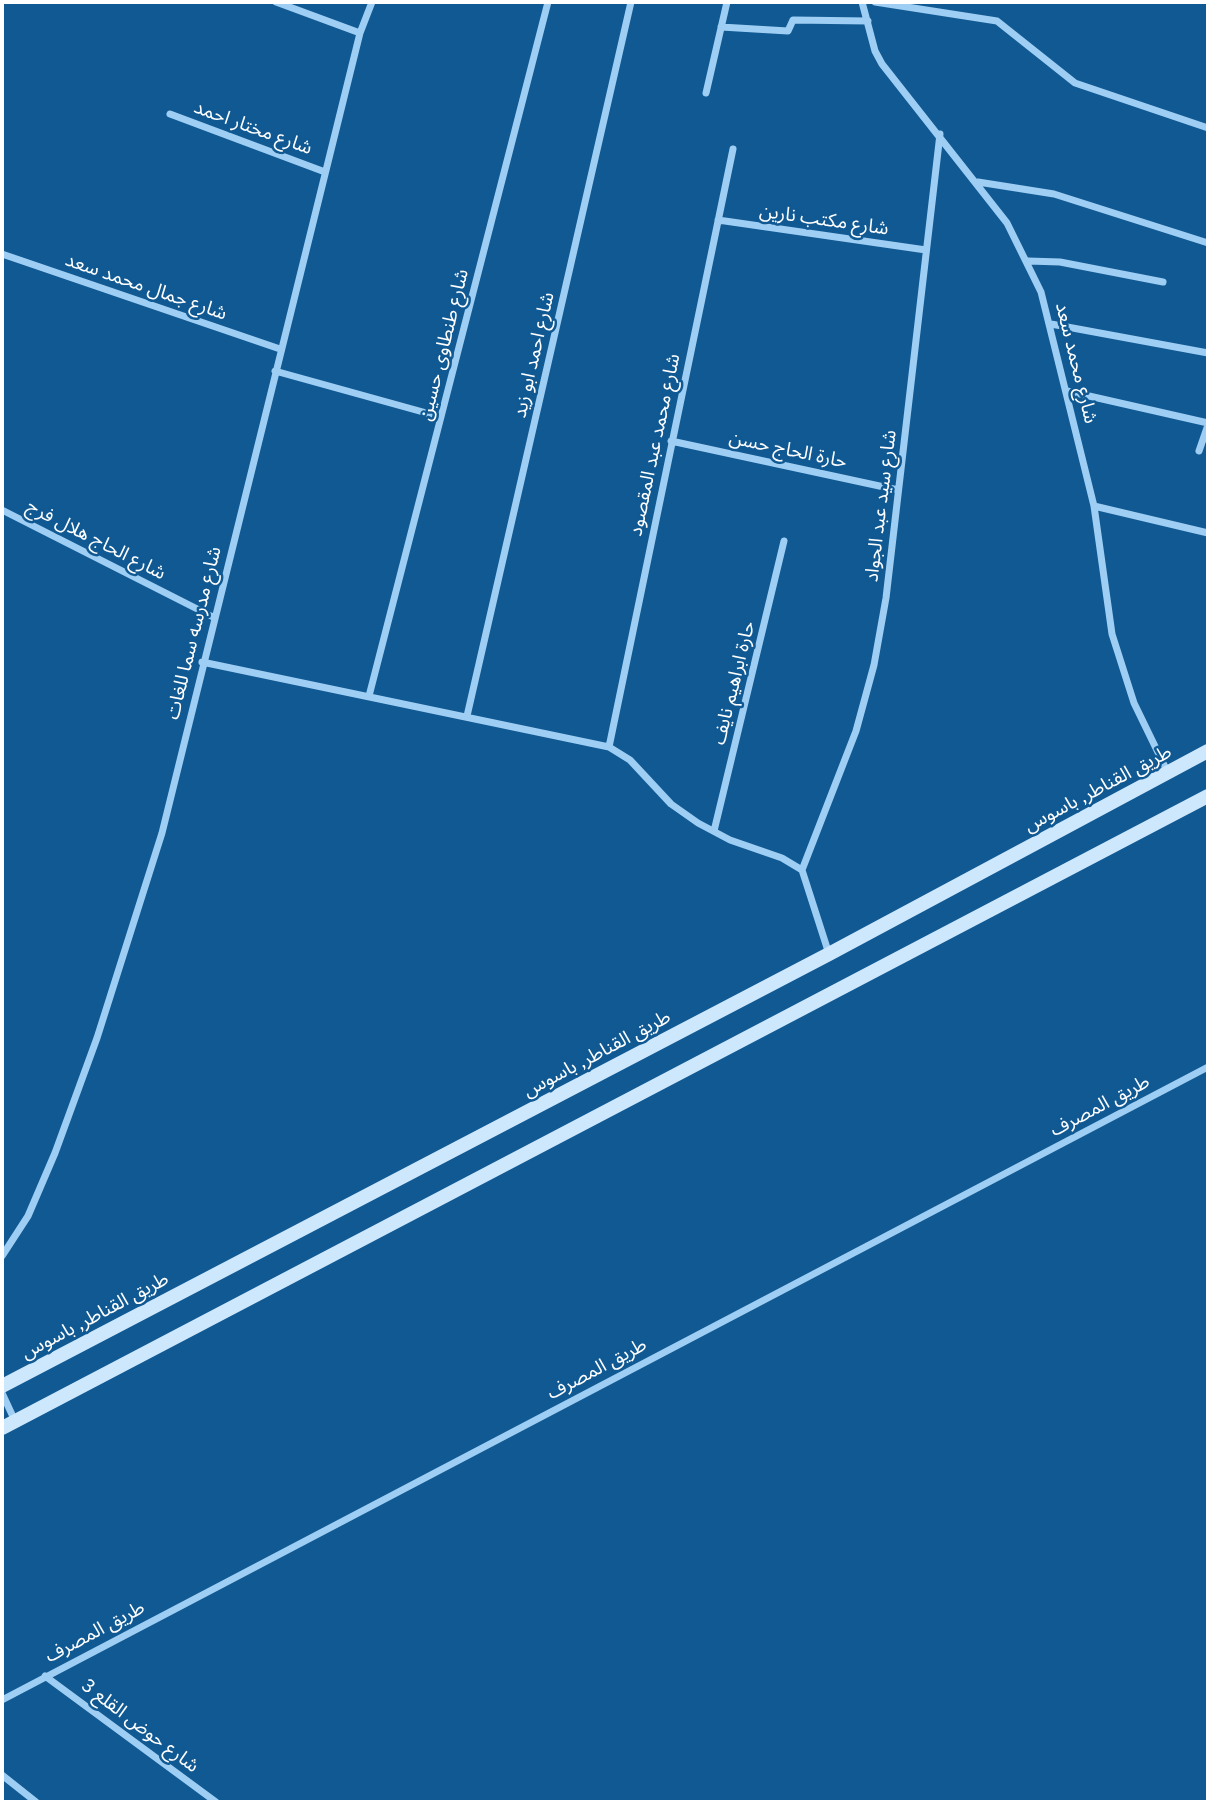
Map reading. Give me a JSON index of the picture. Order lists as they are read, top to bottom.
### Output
{
  "streets": {
    "main road": ["طريق القناطر, باسوس"],
    "street": [
      "شارع مختار احمد",
      "شارع مكتب نارين",
      "شارع جمال محمد سعد",
      "شارع طنطاوى حسين",
      "شارع احمد ابو زيد",
      "شارع محمد سعد",
      "شارع محمد عبد المقصود",
      "حارة الحاج حسن",
      "شارع سيد عبد الجواد",
      "شارع الحاج هلال فرج",
      "شارع مدرسه سما للغات",
      "حارة ابراهيم نايف",
      "طريق المصرف",
      "شارع حوض القلع 3"
    ]
  },
  "crossings": [
    ["شارع مختار احمد", "شارع مدرسه سما للغات"],
    ["شارع مكتب نارين", "شارع محمد عبد المقصود"],
    ["شارع مكتب نارين", "شارع سيد عبد الجواد"],
    ["شارع جمال محمد سعد", "شارع مدرسه سما للغات"],
    ["شارع محمد سعد", "شارع سيد عبد الجواد"],
    ["شارع محمد سعد", "طريق القناطر, باسوس"],
    ["شارع محمد عبد المقصود", "حارة الحاج حسن"],
    ["حارة الحاج حسن", "شارع سيد عبد الجواد"],
    ["شارع الحاج هلال فرج", "شارع مدرسه سما للغات"],
    ["طريق المصرف", "شارع حوض القلع 3"]
  ]
}
